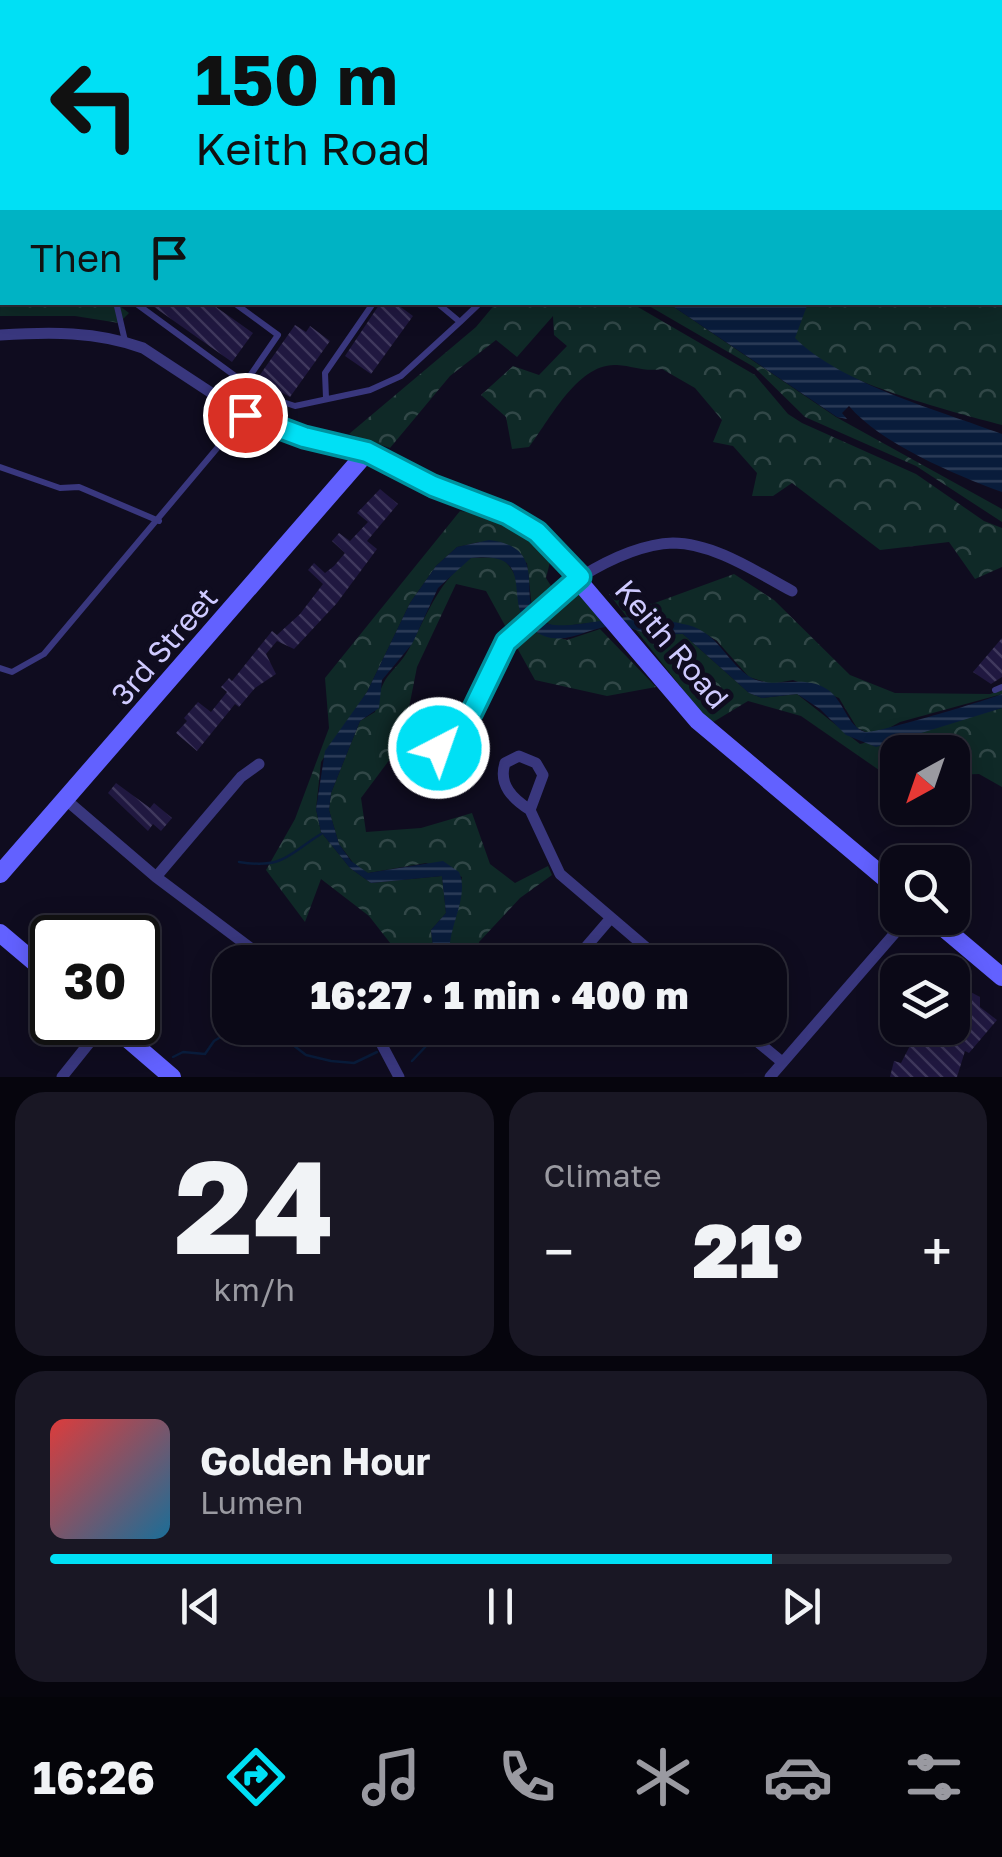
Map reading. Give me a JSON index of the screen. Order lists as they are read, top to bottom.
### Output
{
  "streets": {
    "street": ["Keith Road", "3rd Street"]
  },
  "crossings": [
    ["Keith Road", "3rd Street"]
  ],
  "north": "bottom left",
  "page": {
    "turn": ["150 m", "Keith Road"],
    "then": "Then",
    "limit": "30",
    "trip": "16:27 · 1 min · 400 m",
    "tile": [
      ["24", "km/h"],
      "Climate"
    ],
    "heat": ["−", "21°", "+"],
    "song": ["Golden Hour", "Lumen"],
    "tabs": "16:26"
  }
}
